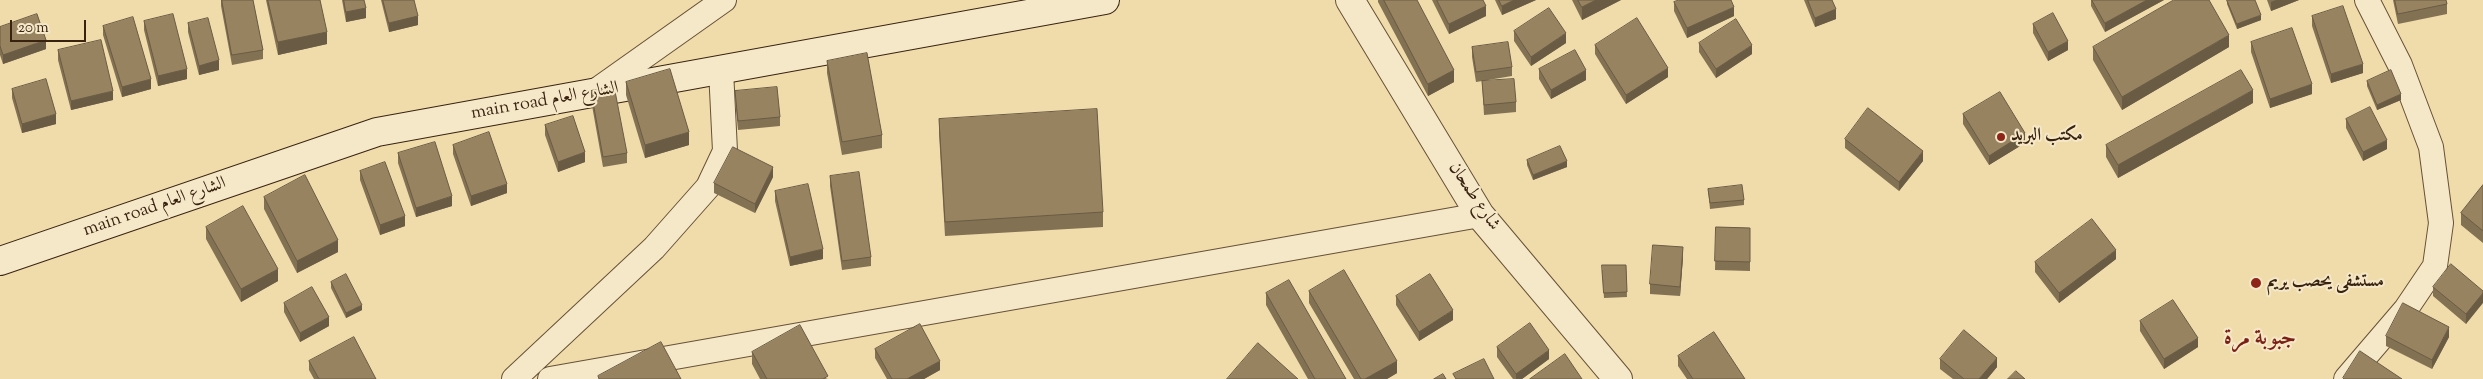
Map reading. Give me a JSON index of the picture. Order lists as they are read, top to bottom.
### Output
{
  "streets": {
    "main road": ["main road الشارع العام", "شارع طمحان"]
  },
  "districts": ["جبوبة مرة"],
  "places": ["مكتب البريد", "مستشفى يحصب يريم"],
  "scale_bar": "20 m"
}
